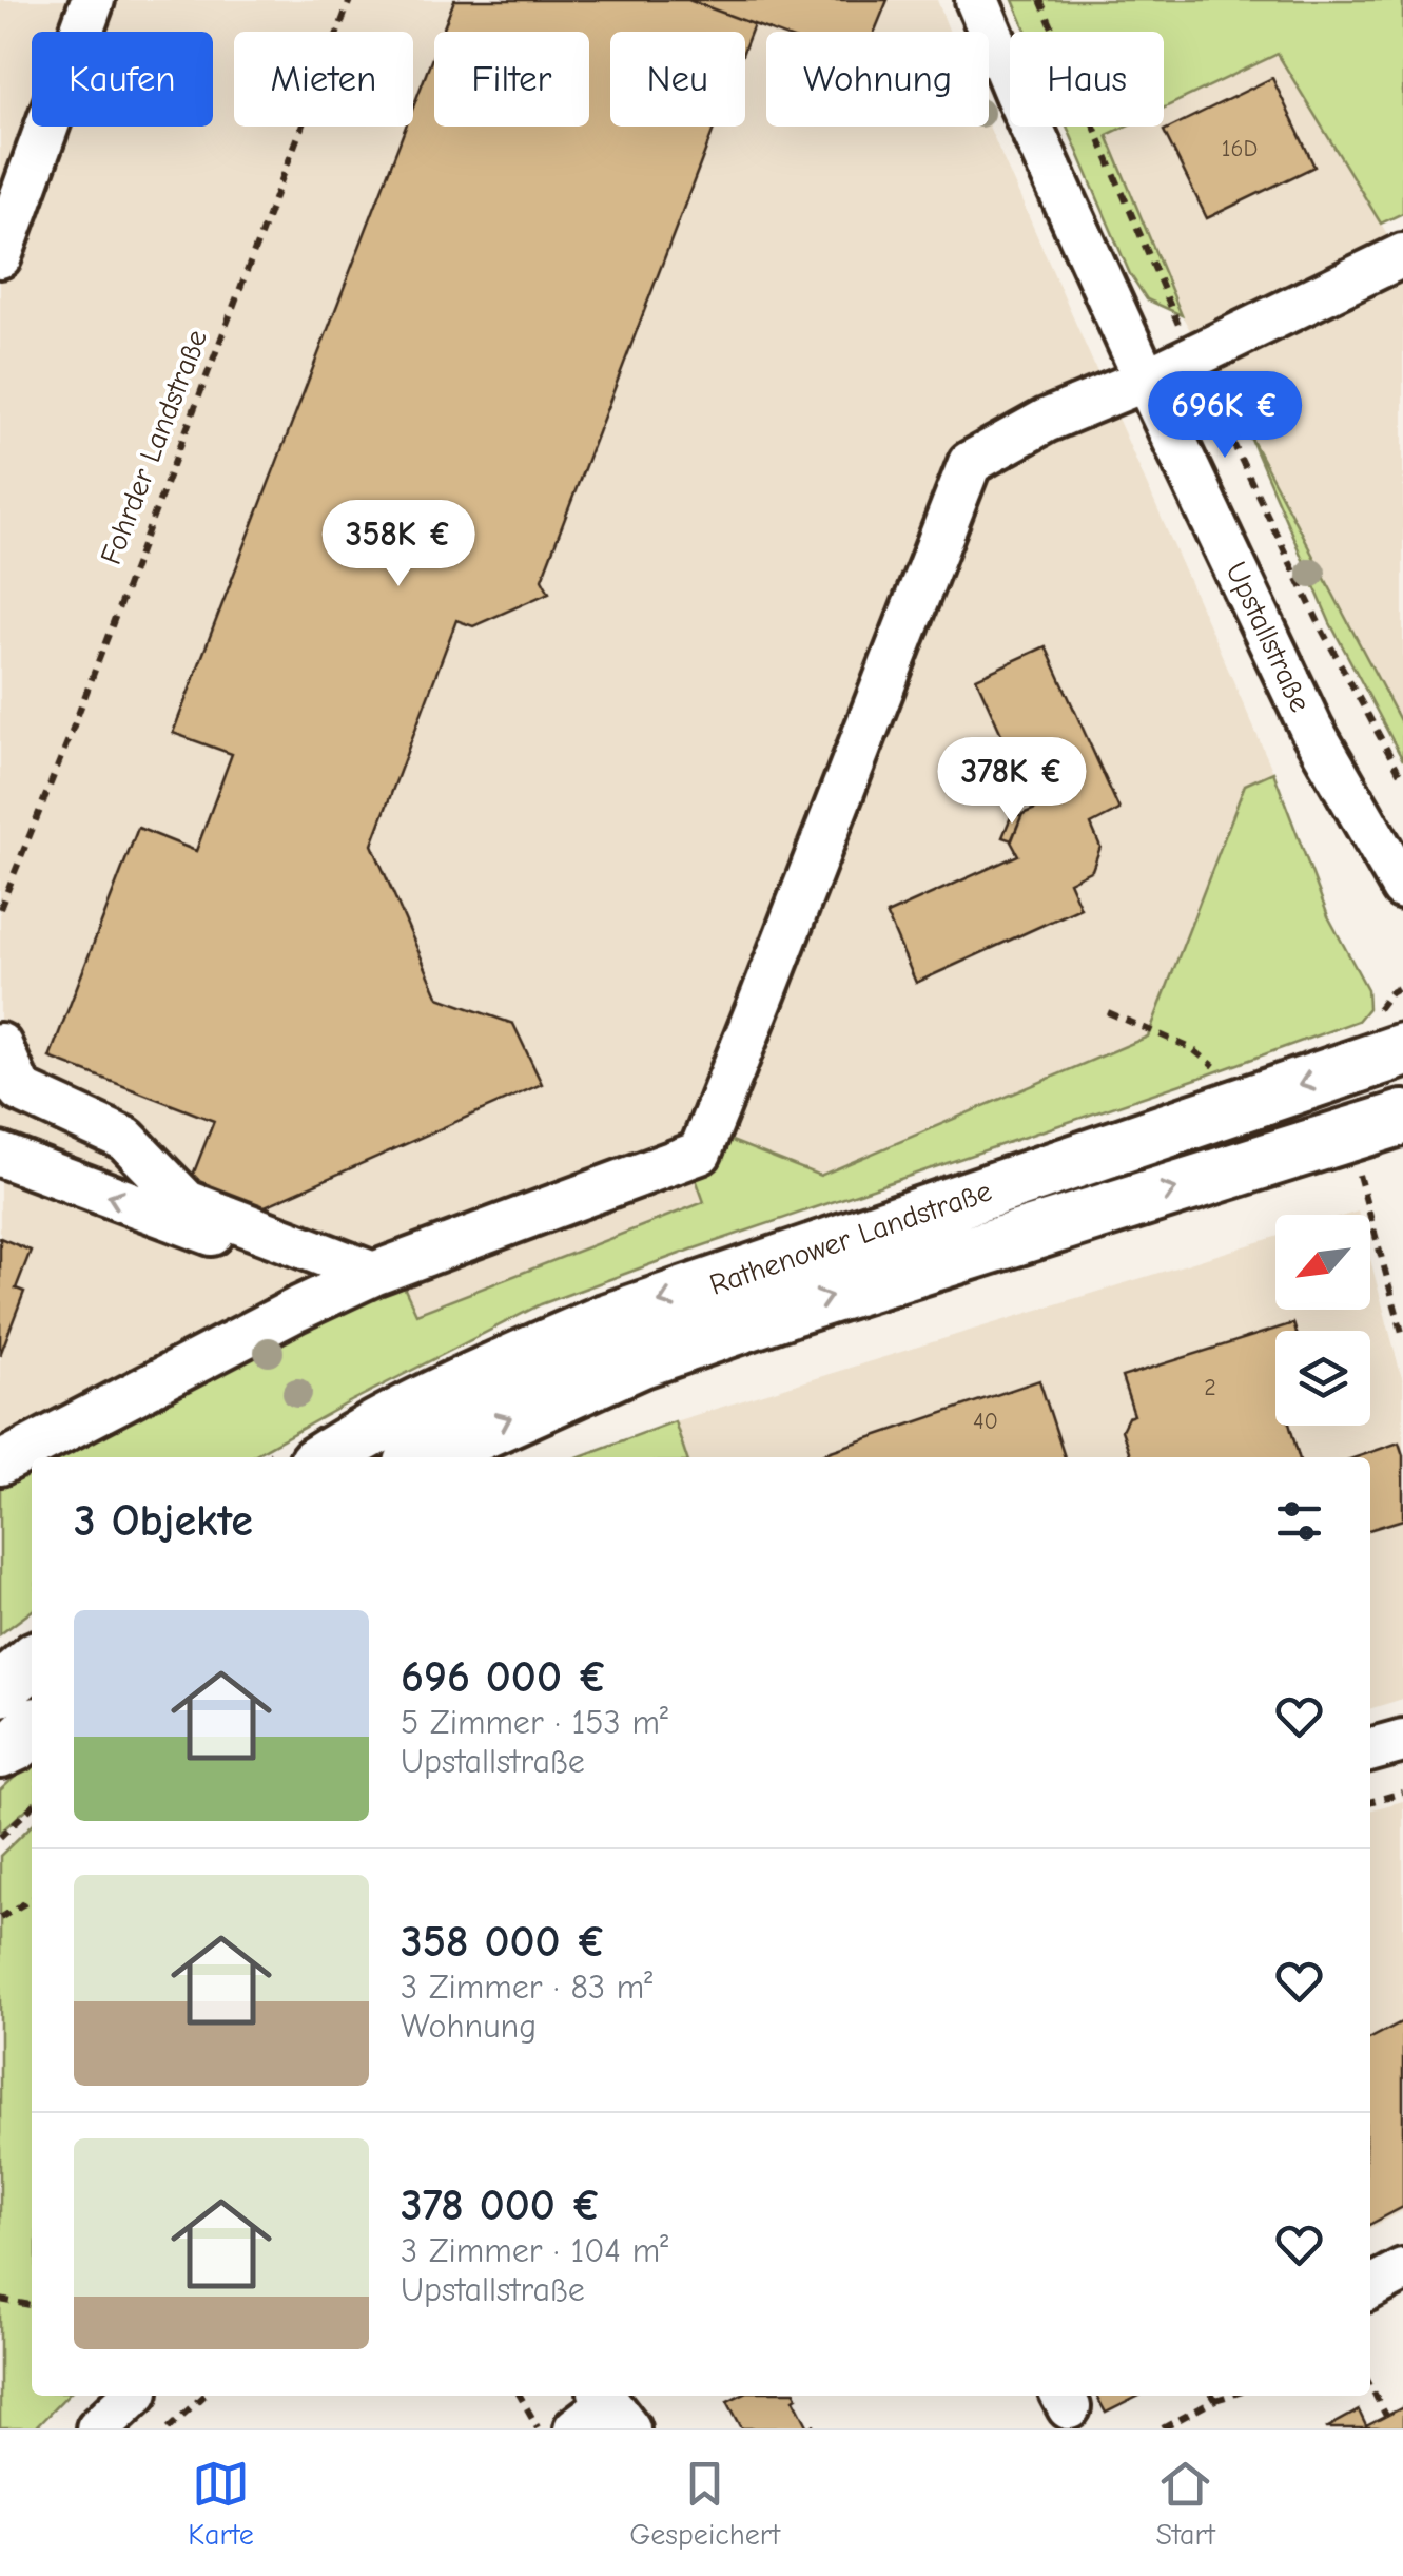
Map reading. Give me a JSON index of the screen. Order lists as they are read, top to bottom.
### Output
{
  "streets": {
    "main road": ["Rathenower Landstraße"],
    "street": ["Upstallstraße"],
    "path": ["Fohrder Landstraße"]
  },
  "house_numbers": ["16D", "2", "40"],
  "north": "bottom left",
  "page": {
    "chip": [
      "Kaufen",
      "Mieten",
      "Filter",
      "Neu",
      "Wohnung",
      "Haus"
    ],
    "price": ["696K €", "358K €", "378K €"],
    "heading": "3 Objekte",
    "list": [
      {
        "name": "696 000 €",
        "note": "5 Zimmer · 153 m² · Upstallstraße"
      },
      {
        "name": "358 000 €",
        "note": "3 Zimmer · 83 m² · Wohnung"
      },
      {
        "name": "378 000 €",
        "note": "3 Zimmer · 104 m² · Upstallstraße"
      }
    ],
    "tabs": ["Karte", "Gespeichert", "Start"]
  }
}
